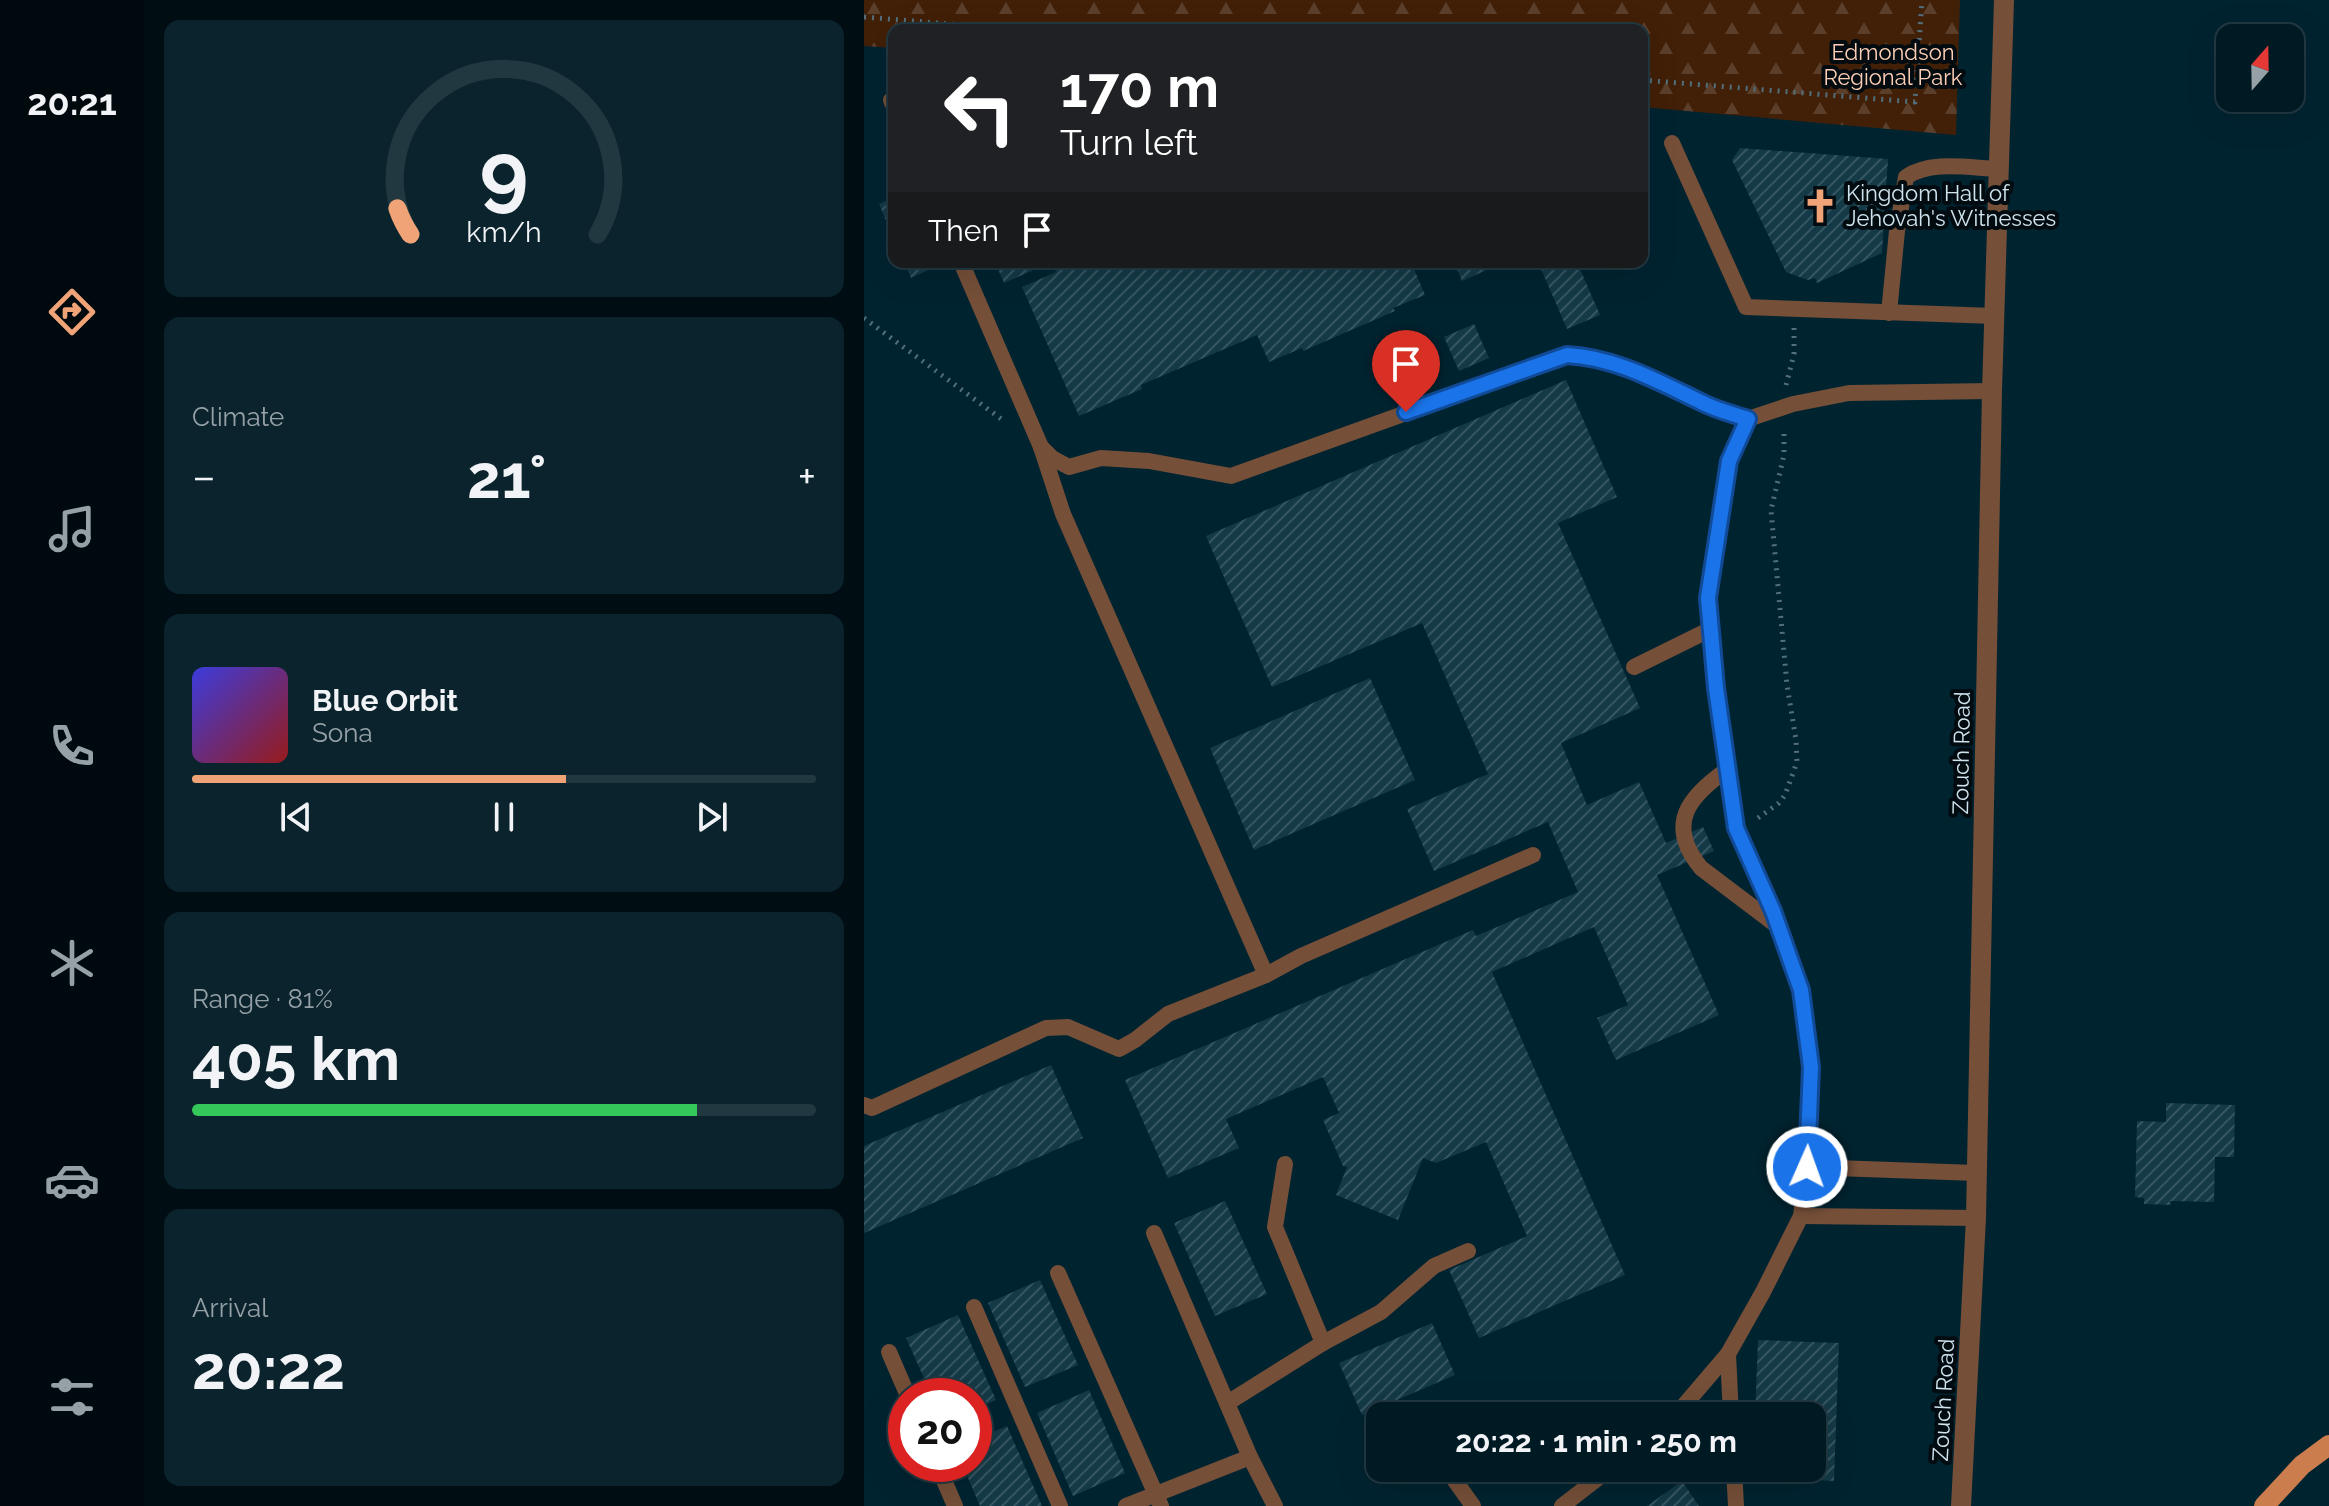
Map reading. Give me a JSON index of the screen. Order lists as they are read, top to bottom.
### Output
{
  "streets": {
    "street": ["Zouch Road"]
  },
  "parks": ["Edmondson Regional Park"],
  "places": {
    "church": ["Kingdom Hall of Jehovah's Witnesses"]
  },
  "north": "top",
  "page": {
    "tabs": "20:21",
    "turn": ["170 m", "Turn left"],
    "then": "Then",
    "tile": [
      "Climate",
      ["Range · 81%", "405 km"],
      ["Arrival", "20:22"]
    ],
    "heat": ["−", "21°", "+"],
    "song": ["Blue Orbit", "Sona"],
    "limit": "20",
    "trip": "20:22 · 1 min · 250 m",
    "gauge": ["9", "km/h"]
  }
}
